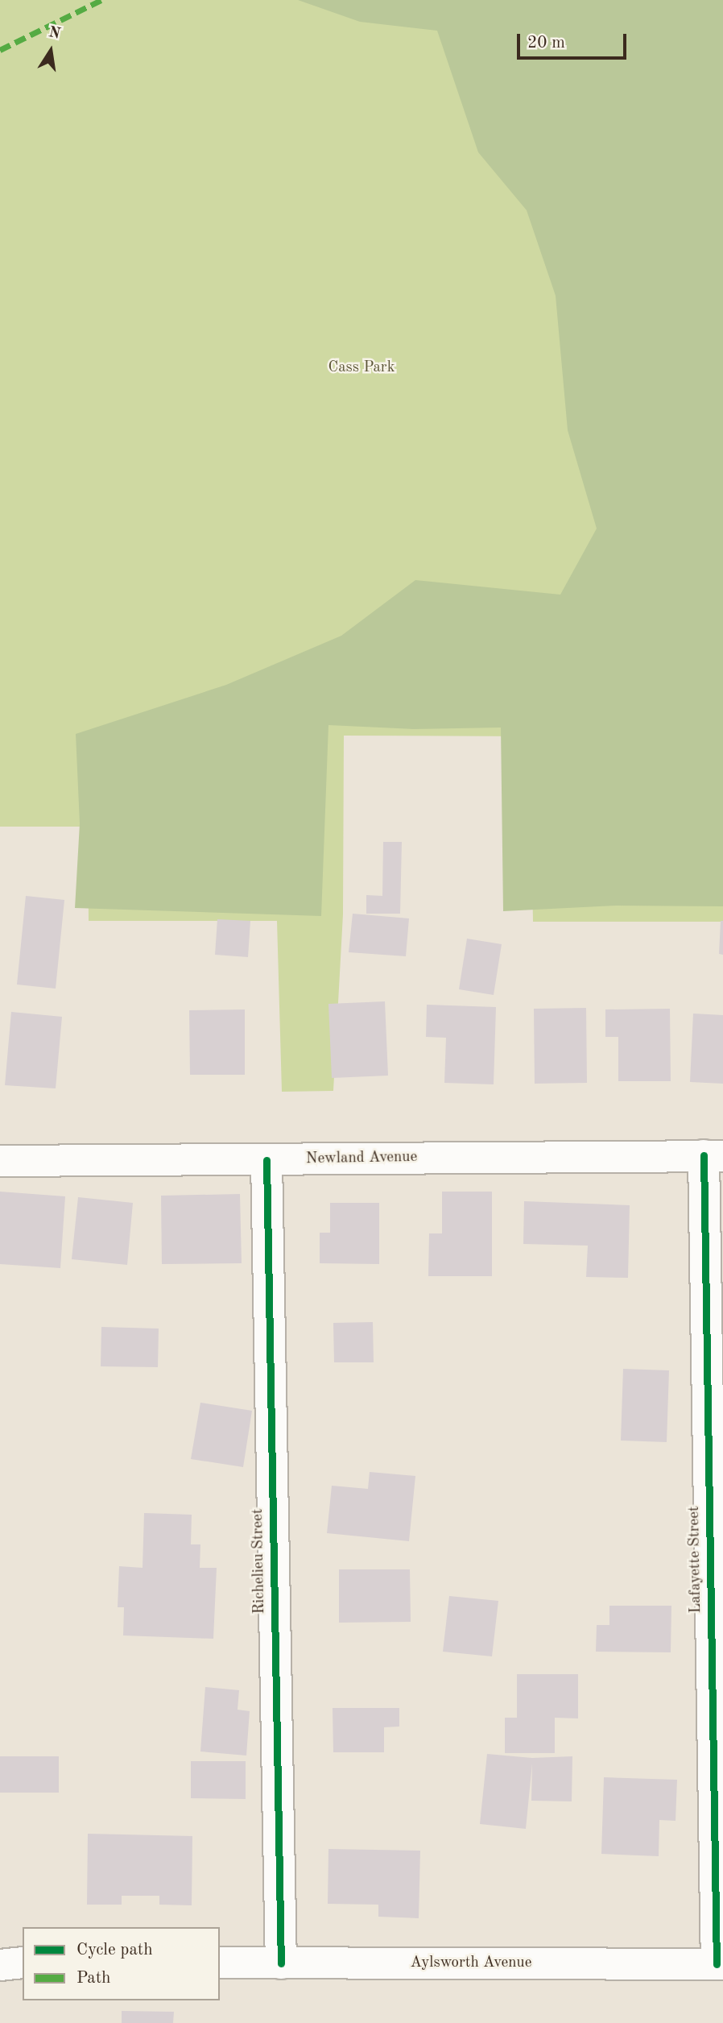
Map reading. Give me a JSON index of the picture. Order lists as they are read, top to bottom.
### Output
{
  "streets": {
    "street": [
      "Newland Avenue",
      "Lafayette Street",
      "Richelieu Street",
      "Aylsworth Avenue"
    ]
  },
  "crossings": [
    ["Newland Avenue", "Lafayette Street"],
    ["Newland Avenue", "Richelieu Street"],
    ["Lafayette Street", "Aylsworth Avenue"],
    ["Richelieu Street", "Aylsworth Avenue"]
  ],
  "parks": ["Cass Park"],
  "legend": ["Cycle path", "Path"],
  "scale_bar": "20 m",
  "north": "top"
}
